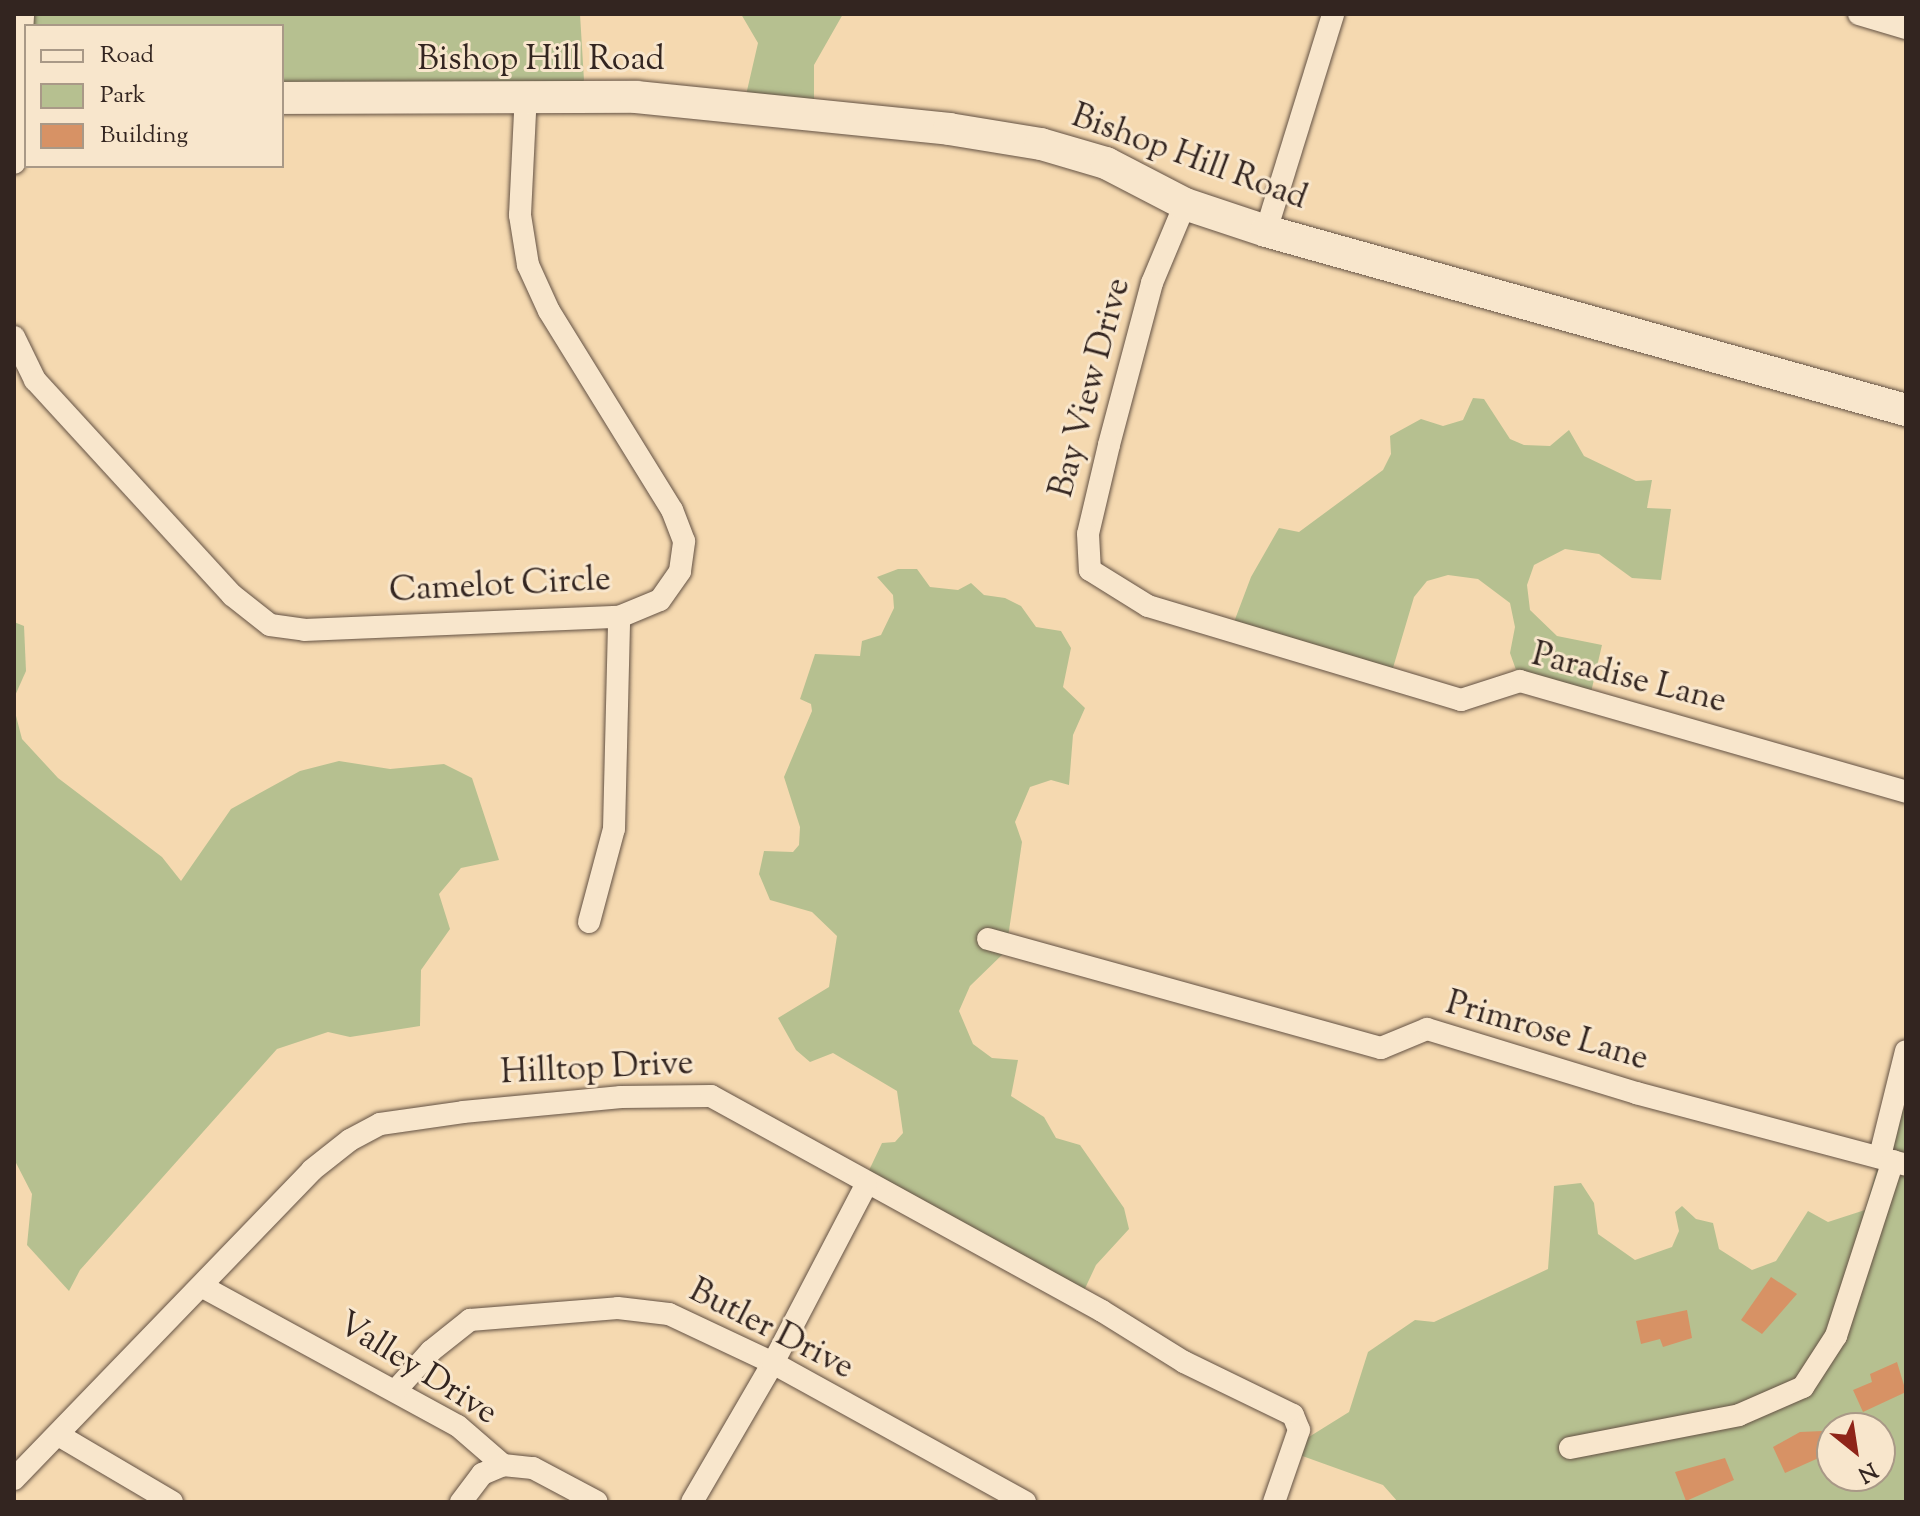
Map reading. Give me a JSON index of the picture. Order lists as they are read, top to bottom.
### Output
{
  "streets": {
    "street": [
      "Bishop Hill Road",
      "Bay View Drive",
      "Camelot Circle",
      "Paradise Lane",
      "Primrose Lane",
      "Hilltop Drive",
      "Butler Drive",
      "Valley Drive"
    ]
  },
  "crossings": [
    ["Bishop Hill Road", "Bay View Drive"],
    ["Bishop Hill Road", "Camelot Circle"],
    ["Bay View Drive", "Paradise Lane"],
    ["Hilltop Drive", "Valley Drive"],
    ["Butler Drive", "Valley Drive"]
  ],
  "legend": ["Road", "Park", "Building"],
  "north": "bottom right"
}
